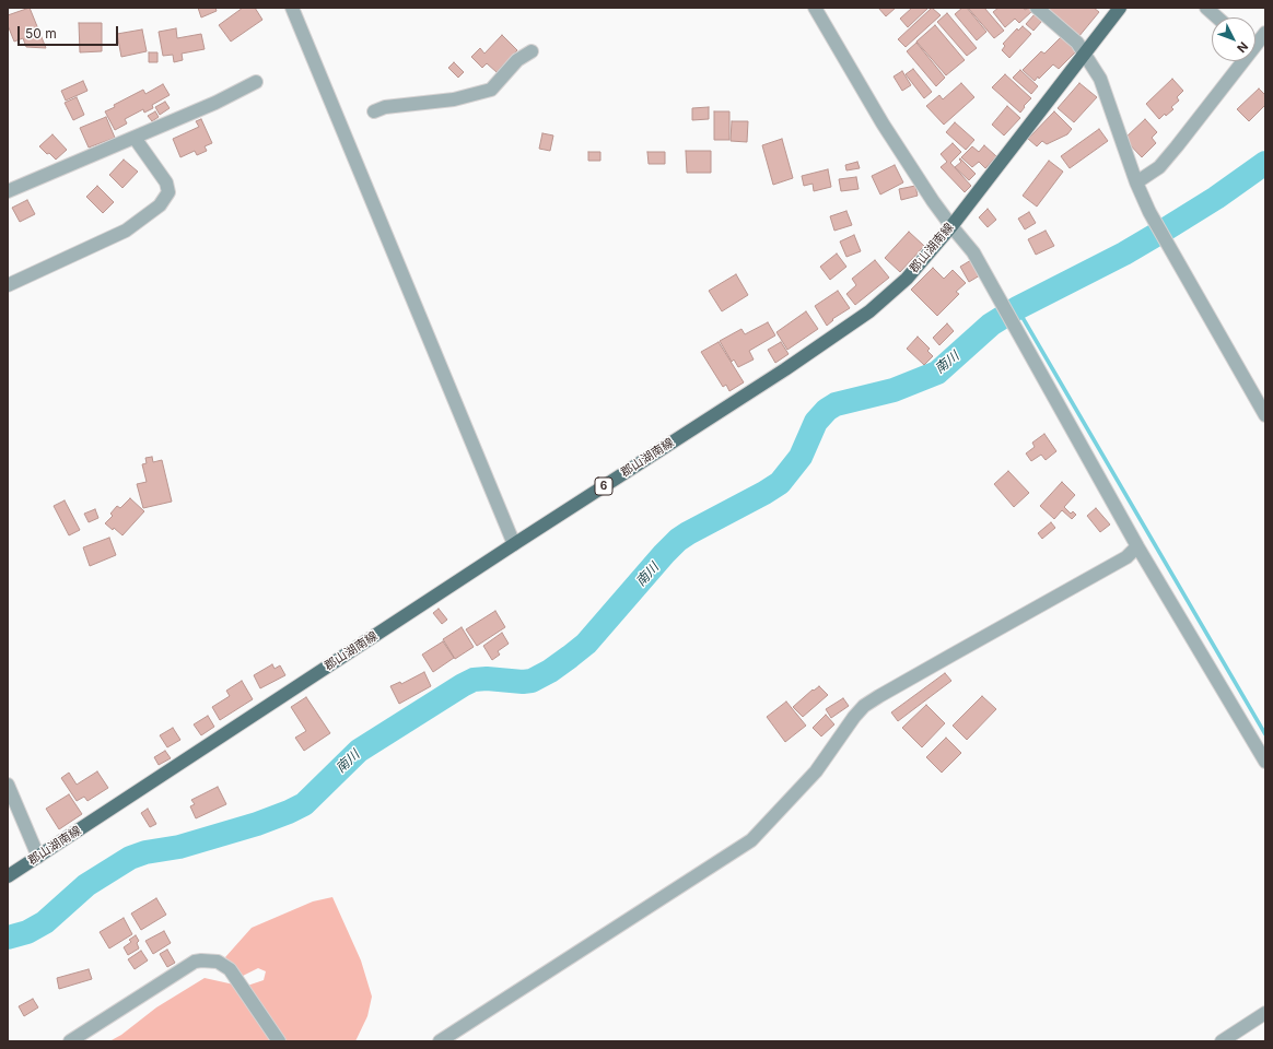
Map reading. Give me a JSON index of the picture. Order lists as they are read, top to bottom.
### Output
{
  "streets": {
    "main road": ["郡山湖南線", "6"]
  },
  "water": ["南川"],
  "scale_bar": "50 m",
  "north": "bottom right"
}
